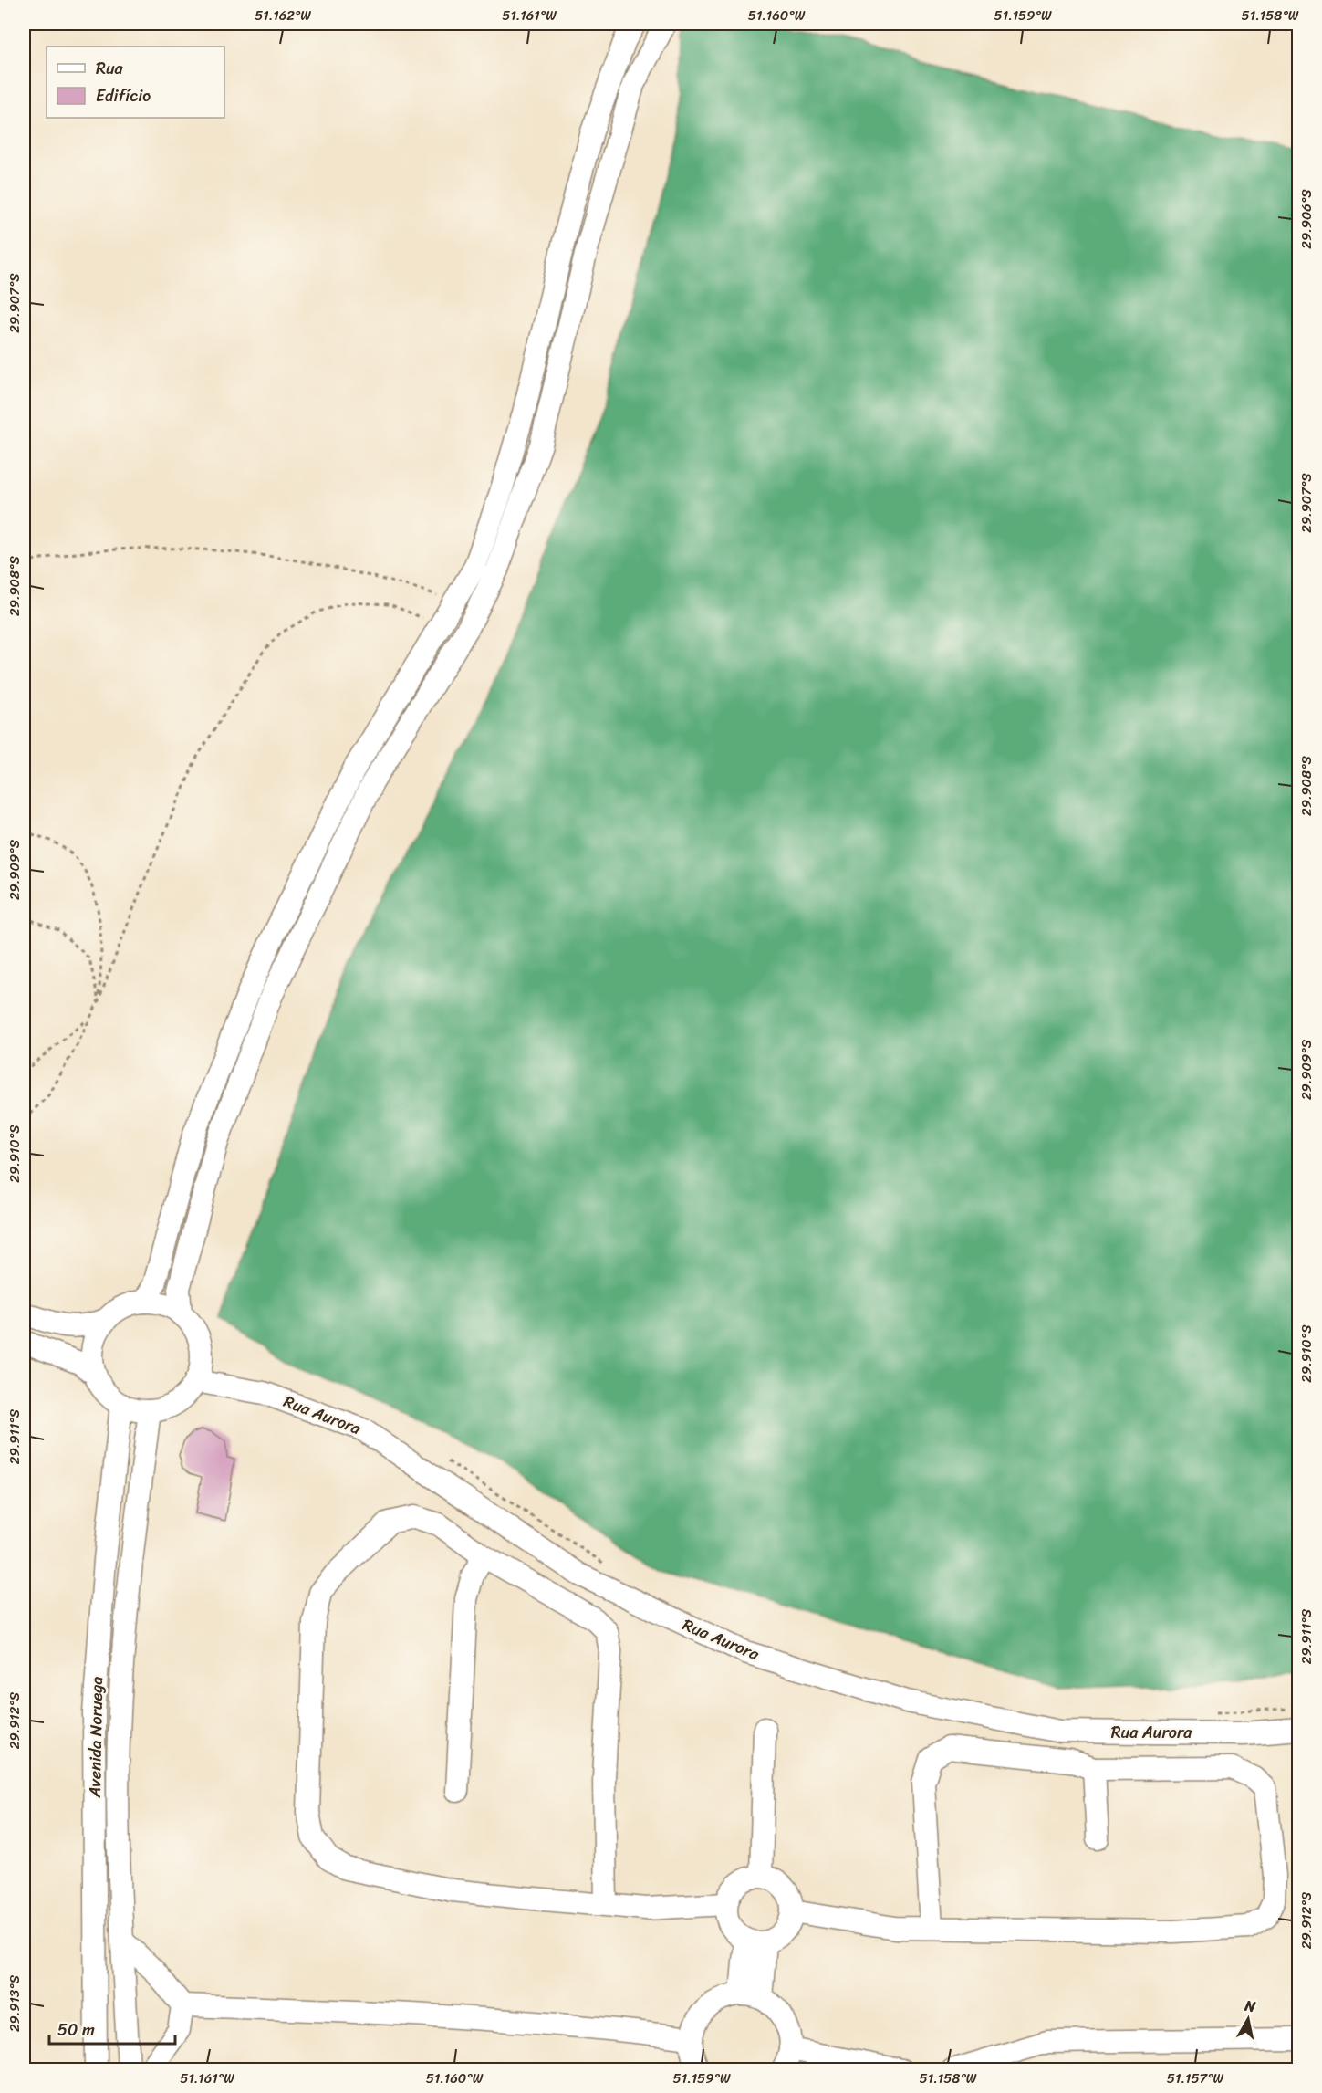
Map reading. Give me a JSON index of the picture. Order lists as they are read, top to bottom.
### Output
{
  "streets": {
    "street": ["Rua Aurora", "Avenida Noruega"]
  },
  "crossings": [
    ["Rua Aurora", "Avenida Noruega"]
  ],
  "legend": ["Rua", "Edifício"],
  "scale_bar": "50 m",
  "north": "top",
  "coordinates": [
    "51.162°W",
    "51.161°W",
    "51.160°W",
    "51.159°W",
    "51.158°W",
    "29.906°S",
    "29.907°S",
    "29.908°S",
    "29.909°S",
    "29.910°S",
    "29.911°S",
    "29.912°S",
    "29.913°S",
    "51.157°W"
  ]
}
